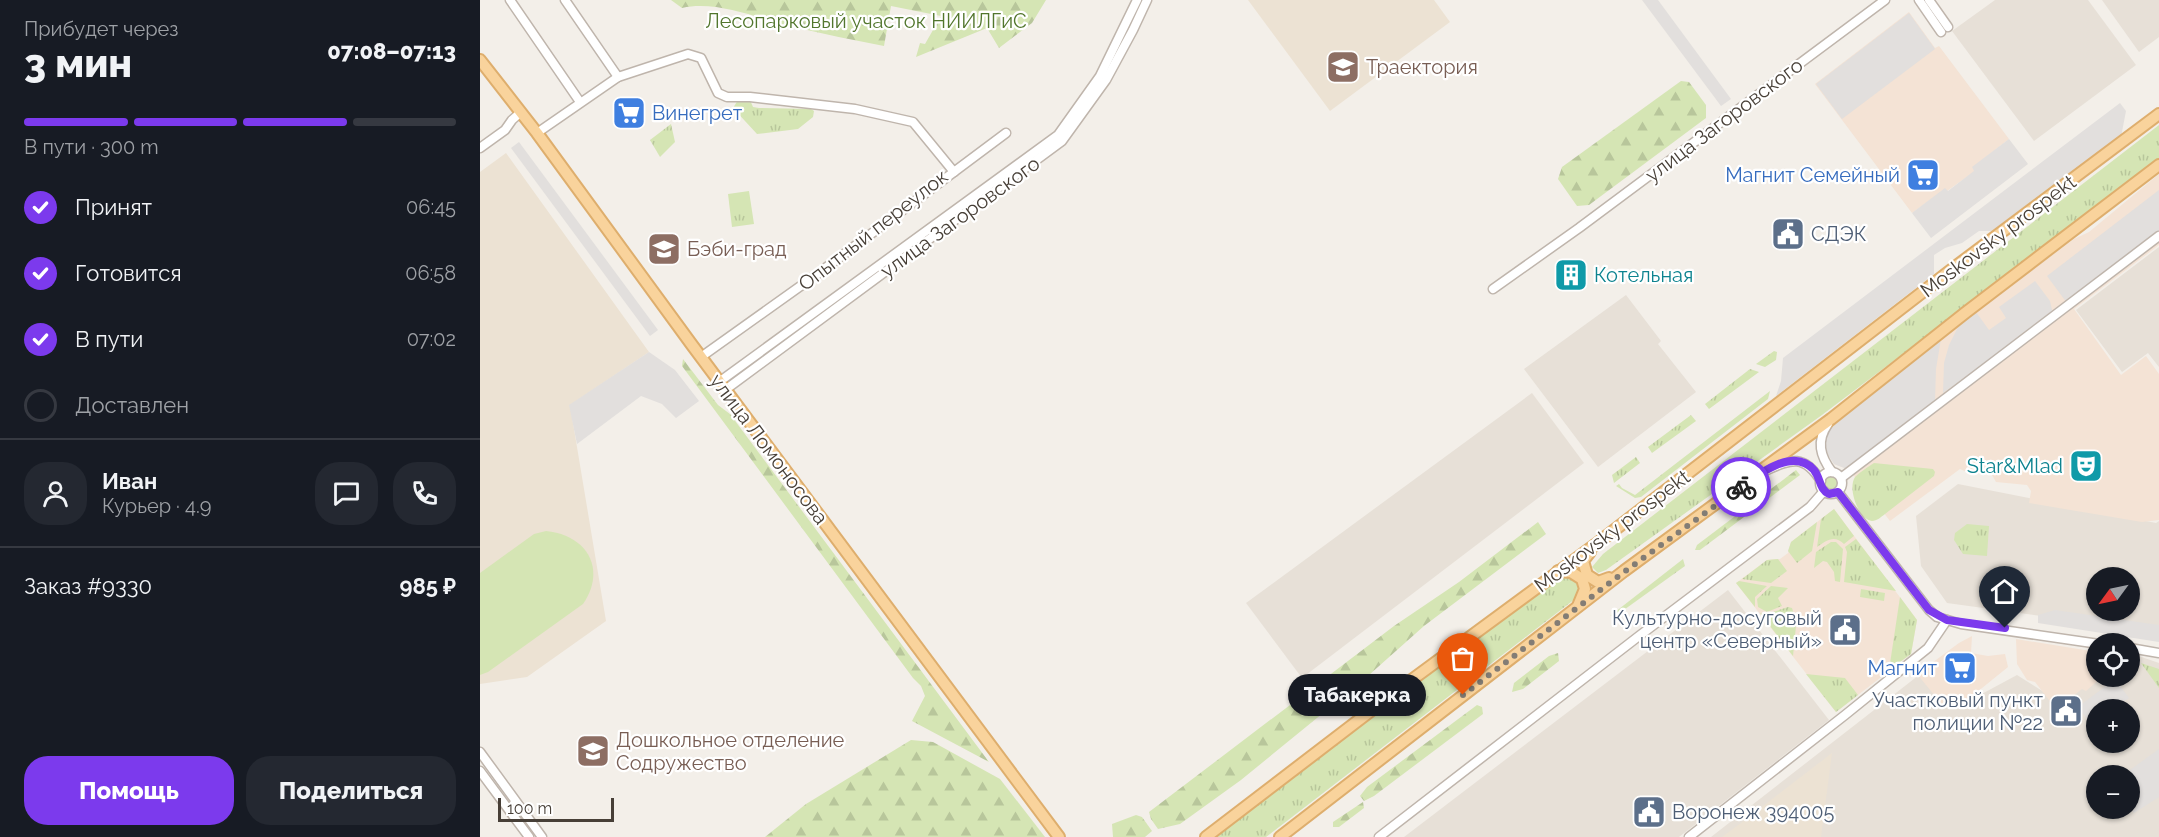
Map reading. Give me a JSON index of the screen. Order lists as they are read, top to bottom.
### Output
{
  "streets": {
    "main road": ["Moskovsky prospekt", "улица Ломоносова"],
    "street": ["улица Загоровского", "Опытный переулок"]
  },
  "crossings": [
    ["улица Загоровского", "улица Ломоносова"],
    ["Опытный переулок", "улица Ломоносова"]
  ],
  "parks": ["Лесопарковый участок НИИЛГиС"],
  "places": {
    "school or university": ["Траектория", "Бэби-град", "Дошкольное отделение Содружество"],
    "supermarket": ["Винегрет", "Магнит Семейный", "Магнит"],
    "public building": [
      "СДЭК",
      "Культурно-досуговый центр «Северный»",
      "Участковый пункт полиции №22",
      "Воронеж 394005"
    ],
    "building": ["Котельная"],
    "theatre": ["Star&Mlad"],
    "other": ["Табакерка"]
  },
  "scale_bar": "100 m",
  "north": "bottom left",
  "page": {
    "heading": ["3 мин", "Прибудет через", "07:08–07:13"],
    "panel": [
      "Иван",
      "Курьер · 4.9",
      "Заказ #9330",
      "985 ₽"
    ],
    "bar": "В пути · 300 m",
    "list": [
      ["Принят", "06:45"],
      ["Готовится", "06:58"],
      ["В пути", "07:02"],
      "Доставлен"
    ],
    "map_buttons": ["+", "−"],
    "bubble": "Табакерка",
    "buttons": ["Помощь", "Поделиться"],
    "scale": "100 m"
  }
}
